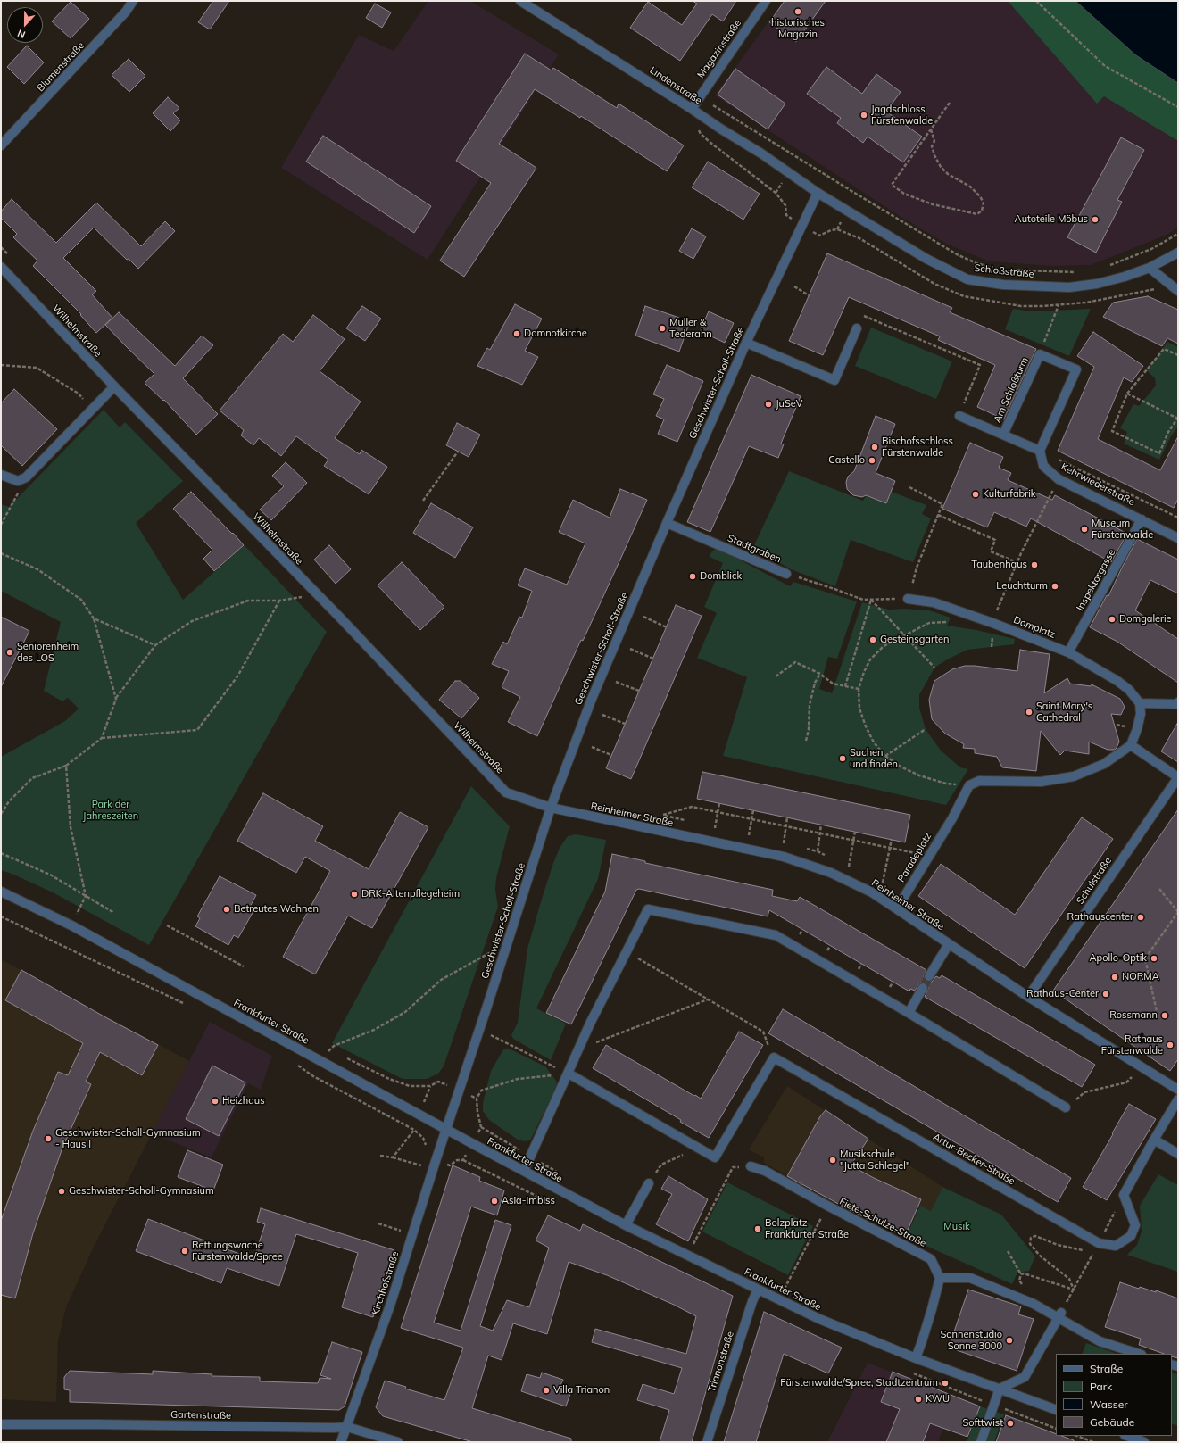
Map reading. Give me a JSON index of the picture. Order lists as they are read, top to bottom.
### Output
{
  "streets": {
    "street": [
      "Magazinstraße",
      "Blumenstraße",
      "Lindenstraße",
      "Schloßstraße",
      "Wilhelmstraße",
      "Geschwister-Scholl-Straße",
      "Am Schloßturm",
      "Kehrwiederstraße",
      "Stadtgraben",
      "Inspektorgasse",
      "Domplatz",
      "Reinheimer Straße",
      "Paradeplatz",
      "Schulstraße",
      "Frankfurter Straße",
      "Artur-Becker-Straße",
      "Fiete-Schulze-Straße",
      "Kirchhofstraße",
      "Trianonstraße",
      "Gartenstraße"
    ]
  },
  "crossings": [
    ["Magazinstraße", "Lindenstraße"],
    ["Lindenstraße", "Schloßstraße"],
    ["Lindenstraße", "Geschwister-Scholl-Straße"],
    ["Schloßstraße", "Geschwister-Scholl-Straße"],
    ["Wilhelmstraße", "Geschwister-Scholl-Straße"],
    ["Wilhelmstraße", "Reinheimer Straße"],
    ["Geschwister-Scholl-Straße", "Stadtgraben"],
    ["Geschwister-Scholl-Straße", "Reinheimer Straße"],
    ["Geschwister-Scholl-Straße", "Frankfurter Straße"],
    ["Geschwister-Scholl-Straße", "Kirchhofstraße"],
    ["Am Schloßturm", "Kehrwiederstraße"],
    ["Kehrwiederstraße", "Inspektorgasse"],
    ["Inspektorgasse", "Domplatz"],
    ["Reinheimer Straße", "Paradeplatz"],
    ["Reinheimer Straße", "Schulstraße"],
    ["Frankfurter Straße", "Kirchhofstraße"],
    ["Frankfurter Straße", "Trianonstraße"],
    ["Kirchhofstraße", "Gartenstraße"]
  ],
  "parks": ["Park der Jahreszeiten", "Musik"],
  "places": [
    "historisches Magazin",
    "Jagdschloss Fürstenwalde",
    "Autoteile Möbus",
    "Müller & Tederahn",
    "Domnotkirche",
    "JuSeV",
    "Bischofsschloss Fürstenwalde",
    "Castello",
    "Kulturfabrik",
    "Museum Fürstenwalde",
    "Taubenhaus",
    "Domblick",
    "Leuchtturm",
    "Domgalerie",
    "Gesteinsgarten",
    "Seniorenheim des LOS",
    "Saint Mary's Cathedral",
    "Suchen und finden",
    "DRK-Altenpflegeheim",
    "Betreutes Wohnen",
    "Rathauscenter",
    "Apollo-Optik",
    "NORMA",
    "Rathaus-Center",
    "Rossmann",
    "Rathaus Fürstenwalde",
    "Heizhaus",
    "Geschwister-Scholl-Gymnasium - Haus I",
    "Musikschule \"Jutta Schlegel\"",
    "Geschwister-Scholl-Gymnasium",
    "Asia-Imbiss",
    "Bolzplatz Frankfurter Straße",
    "Rettungswache Fürstenwalde/Spree",
    "Sonnenstudio Sonne 3000",
    "Fürstenwalde/Spree, Stadtzentrum",
    "Villa Trianon",
    "KWU",
    "Softtwist"
  ],
  "legend": [
    "Straße",
    "Park",
    "Wasser",
    "Gebäude"
  ],
  "north": "bottom"
}
